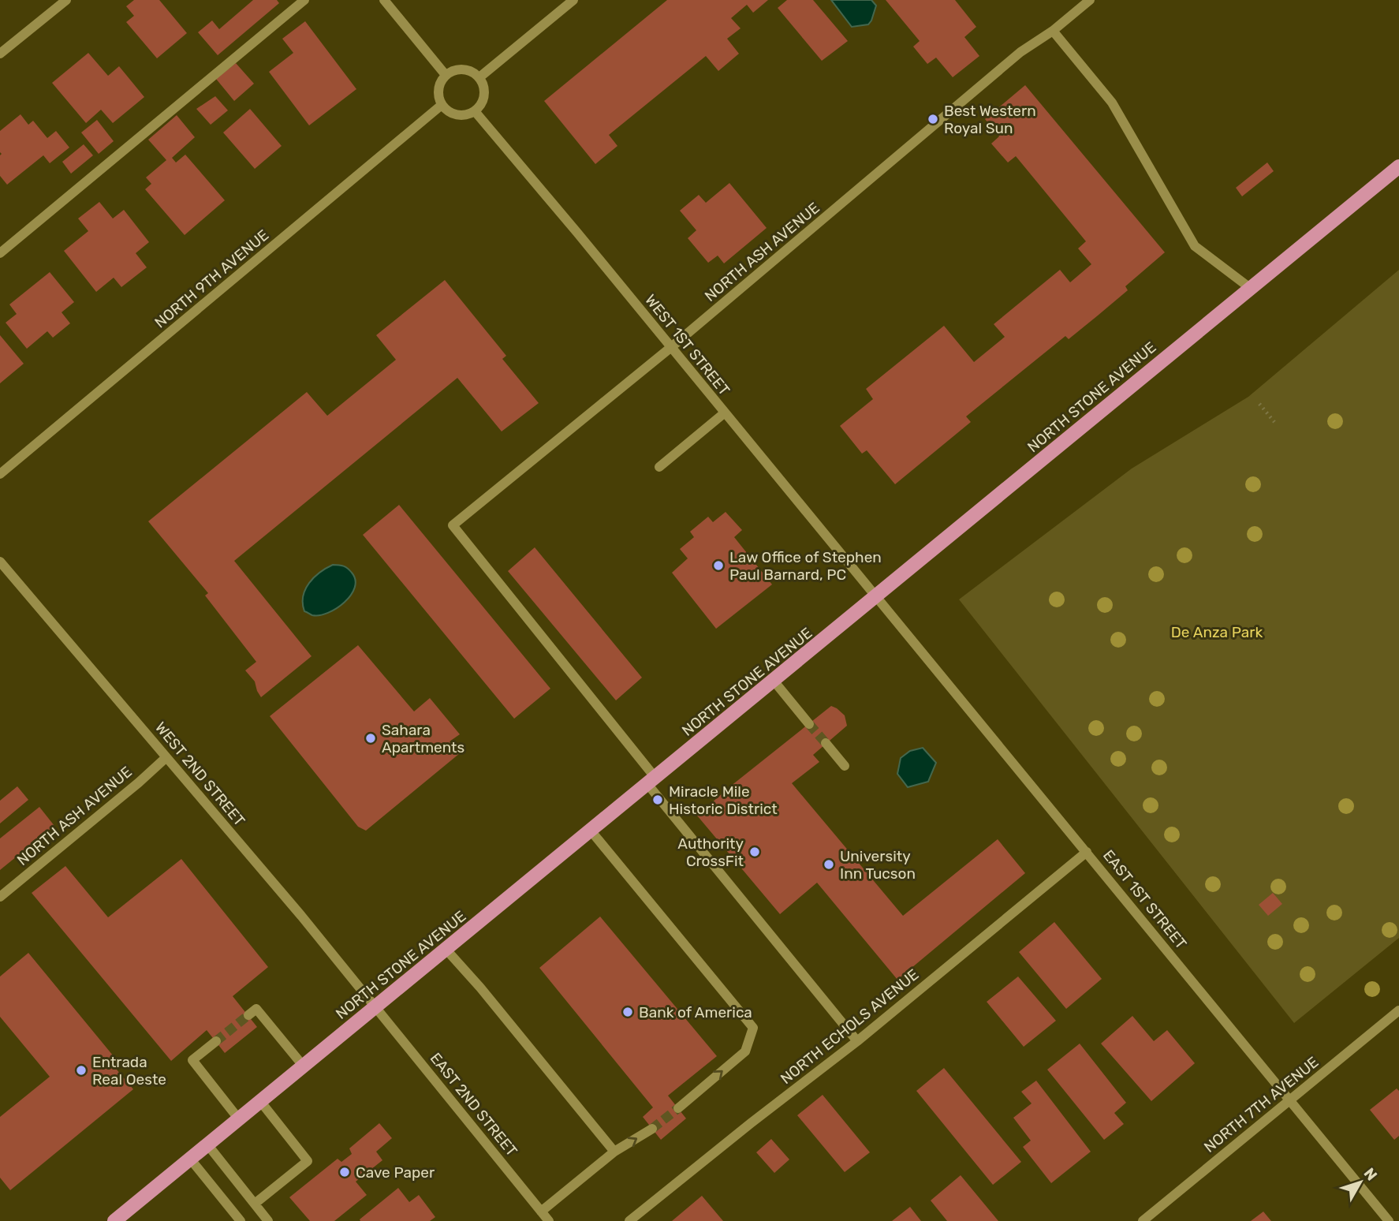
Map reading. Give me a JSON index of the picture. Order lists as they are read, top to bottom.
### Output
{
  "streets": {
    "main road": ["NORTH STONE AVENUE"],
    "street": [
      "NORTH ASH AVENUE",
      "NORTH 9TH AVENUE",
      "WEST 1ST STREET",
      "WEST 2ND STREET",
      "EAST 1ST STREET",
      "NORTH ECHOLS AVENUE",
      "EAST 2ND STREET",
      "NORTH 7TH AVENUE"
    ]
  },
  "crossings": [
    ["NORTH ASH AVENUE", "WEST 1ST STREET"],
    ["NORTH ASH AVENUE", "NORTH STONE AVENUE"],
    ["NORTH ASH AVENUE", "WEST 2ND STREET"],
    ["NORTH 9TH AVENUE", "WEST 1ST STREET"],
    ["WEST 1ST STREET", "NORTH STONE AVENUE"],
    ["WEST 1ST STREET", "EAST 1ST STREET"],
    ["NORTH STONE AVENUE", "WEST 2ND STREET"],
    ["NORTH STONE AVENUE", "EAST 1ST STREET"],
    ["NORTH STONE AVENUE", "EAST 2ND STREET"],
    ["WEST 2ND STREET", "EAST 2ND STREET"],
    ["EAST 1ST STREET", "NORTH ECHOLS AVENUE"],
    ["EAST 1ST STREET", "NORTH 7TH AVENUE"]
  ],
  "parks": ["De Anza Park"],
  "places": [
    "Best Western Royal Sun",
    "Law Office of Stephen Paul Barnard, PC",
    "Sahara Apartments",
    "Miracle Mile Historic District",
    "Authority CrossFit",
    "University Inn Tucson",
    "Bank of America",
    "Entrada Real Oeste",
    "Cave Paper"
  ],
  "north": "top right"
}
